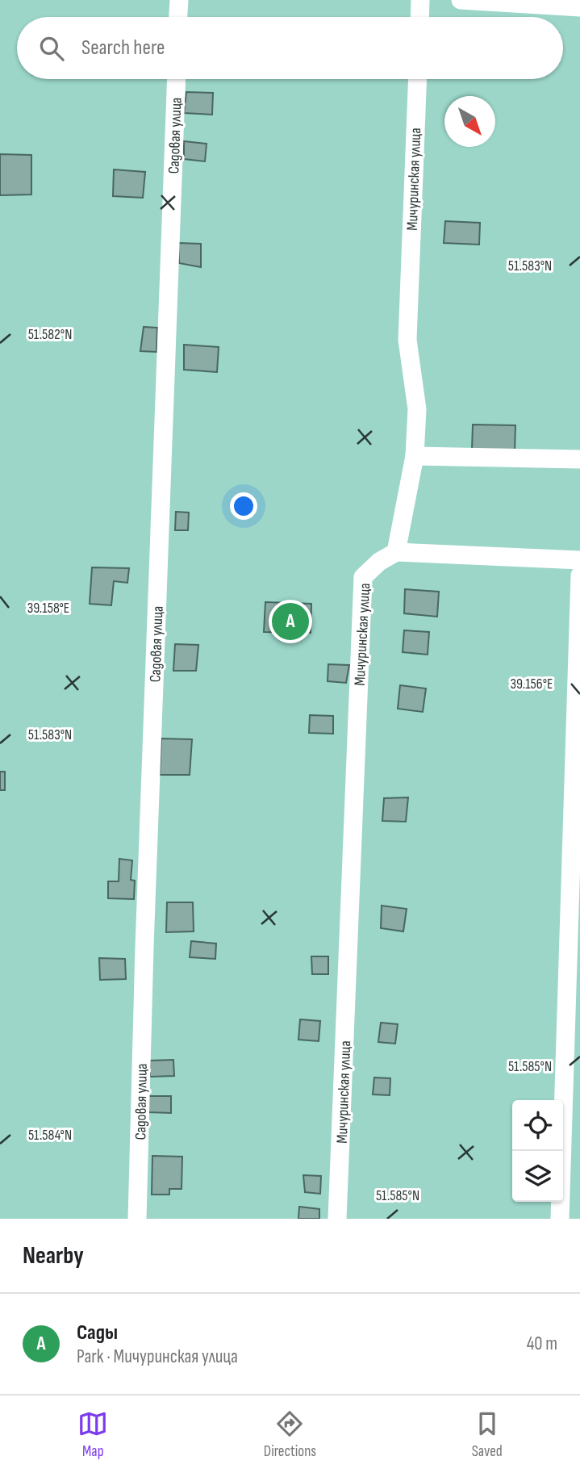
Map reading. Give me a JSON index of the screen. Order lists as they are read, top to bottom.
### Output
{
  "streets": {
    "street": ["Садовая улица", "Мичуринская улица"]
  },
  "north": "bottom right",
  "page": {
    "search": "Search here",
    "pins": "A",
    "heading": "Nearby",
    "list": [
      {
        "mark": "A",
        "name": "Сады",
        "note": "Park · Мичуринская улица",
        "value": "40 m"
      }
    ],
    "nav": ["Map", "Directions", "Saved"]
  },
  "coordinates": [
    "51.583°N",
    "51.582°N",
    "39.158°E",
    "39.156°E",
    "51.585°N",
    "51.584°N"
  ]
}
